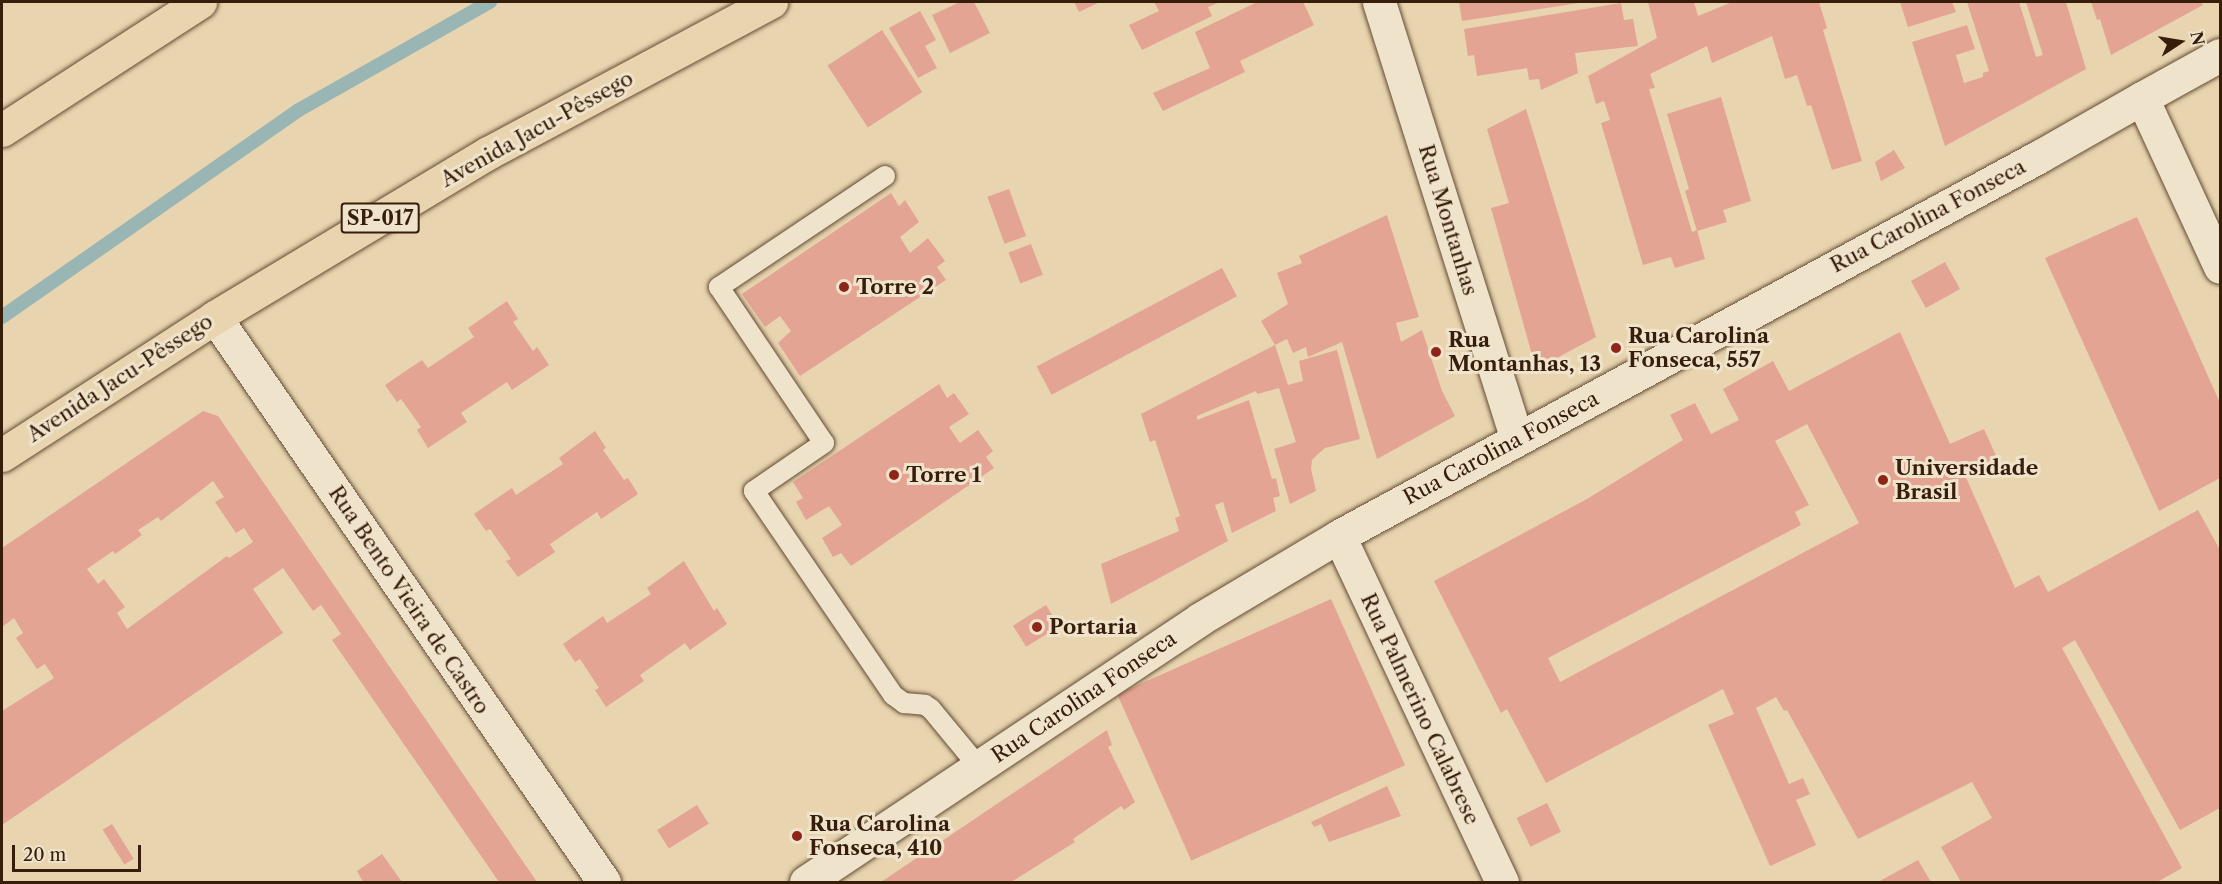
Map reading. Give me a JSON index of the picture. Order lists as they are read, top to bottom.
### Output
{
  "streets": {
    "highway": ["Avenida Jacu-Pêssego", "SP-017"],
    "street": [
      "Rua Carolina Fonseca",
      "Rua Montanhas",
      "Rua Bento Vieira de Castro",
      "Rua Palmerino Calabrese"
    ]
  },
  "crossings": [
    ["Avenida Jacu-Pêssego", "Rua Bento Vieira de Castro"],
    ["Rua Carolina Fonseca", "Rua Montanhas"],
    ["Rua Carolina Fonseca", "Rua Palmerino Calabrese"]
  ],
  "places": [
    "Torre 2",
    "Rua Carolina Fonseca, 557",
    "Rua Montanhas, 13",
    "Torre 1",
    "Universidade Brasil",
    "Portaria",
    "Rua Carolina Fonseca, 410"
  ],
  "scale_bar": "20 m",
  "north": "right"
}
